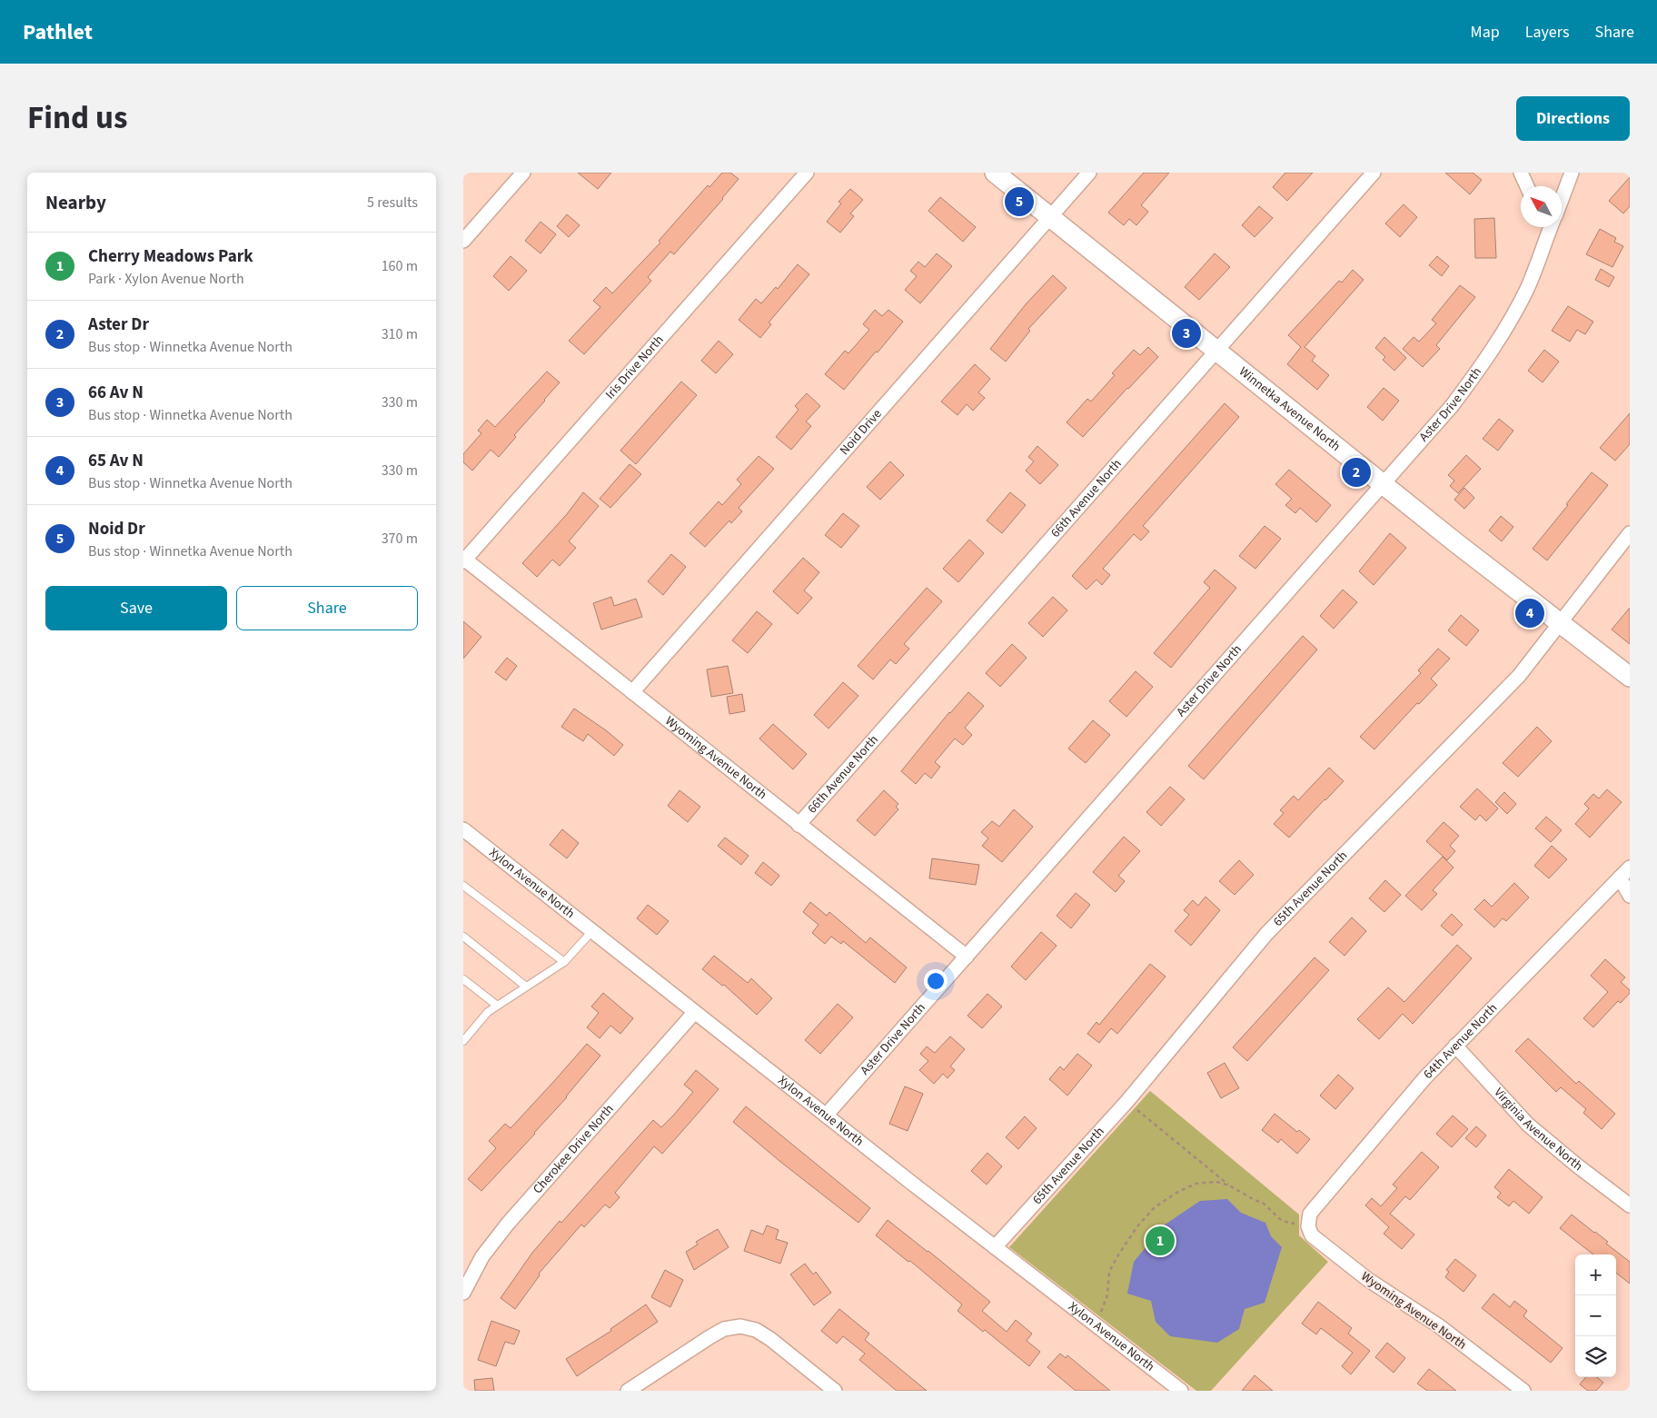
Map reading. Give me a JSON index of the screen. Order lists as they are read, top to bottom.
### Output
{
  "streets": {
    "street": [
      "Iris Drive North",
      "Aster Drive North",
      "Winnetka Avenue North",
      "Noid Drive",
      "66th Avenue North",
      "Wyoming Avenue North",
      "Xylon Avenue North",
      "65th Avenue North",
      "64th Avenue North",
      "Virginia Avenue North",
      "Cherokee Drive North"
    ]
  },
  "crossings": [
    ["Iris Drive North", "Wyoming Avenue North"],
    ["Aster Drive North", "Winnetka Avenue North"],
    ["Aster Drive North", "Wyoming Avenue North"],
    ["Aster Drive North", "Xylon Avenue North"],
    ["Winnetka Avenue North", "Noid Drive"],
    ["Winnetka Avenue North", "66th Avenue North"],
    ["Winnetka Avenue North", "65th Avenue North"],
    ["Noid Drive", "Wyoming Avenue North"],
    ["66th Avenue North", "Wyoming Avenue North"],
    ["Wyoming Avenue North", "64th Avenue North"],
    ["Xylon Avenue North", "65th Avenue North"],
    ["Xylon Avenue North", "Cherokee Drive North"],
    ["64th Avenue North", "Virginia Avenue North"]
  ],
  "north": "top left",
  "page": {
    "header": "Pathlet",
    "nav": ["Map", "Layers", "Share"],
    "title": "Find us",
    "buttons": [
      "Directions",
      ["Save", "Share"]
    ],
    "heading": ["Nearby", "5 results"],
    "pins": [
      "5",
      "3",
      "2",
      "4",
      "1"
    ],
    "list": [
      {
        "mark": "1",
        "name": "Cherry Meadows Park",
        "note": "Park · Xylon Avenue North",
        "value": "160 m"
      },
      {
        "mark": "2",
        "name": "Aster Dr",
        "note": "Bus stop · Winnetka Avenue North",
        "value": "310 m"
      },
      {
        "mark": "3",
        "name": "66 Av N",
        "note": "Bus stop · Winnetka Avenue North",
        "value": "330 m"
      },
      {
        "mark": "4",
        "name": "65 Av N",
        "note": "Bus stop · Winnetka Avenue North",
        "value": "330 m"
      },
      {
        "mark": "5",
        "name": "Noid Dr",
        "note": "Bus stop · Winnetka Avenue North",
        "value": "370 m"
      }
    ],
    "map_buttons": ["+", "−"]
  }
}
